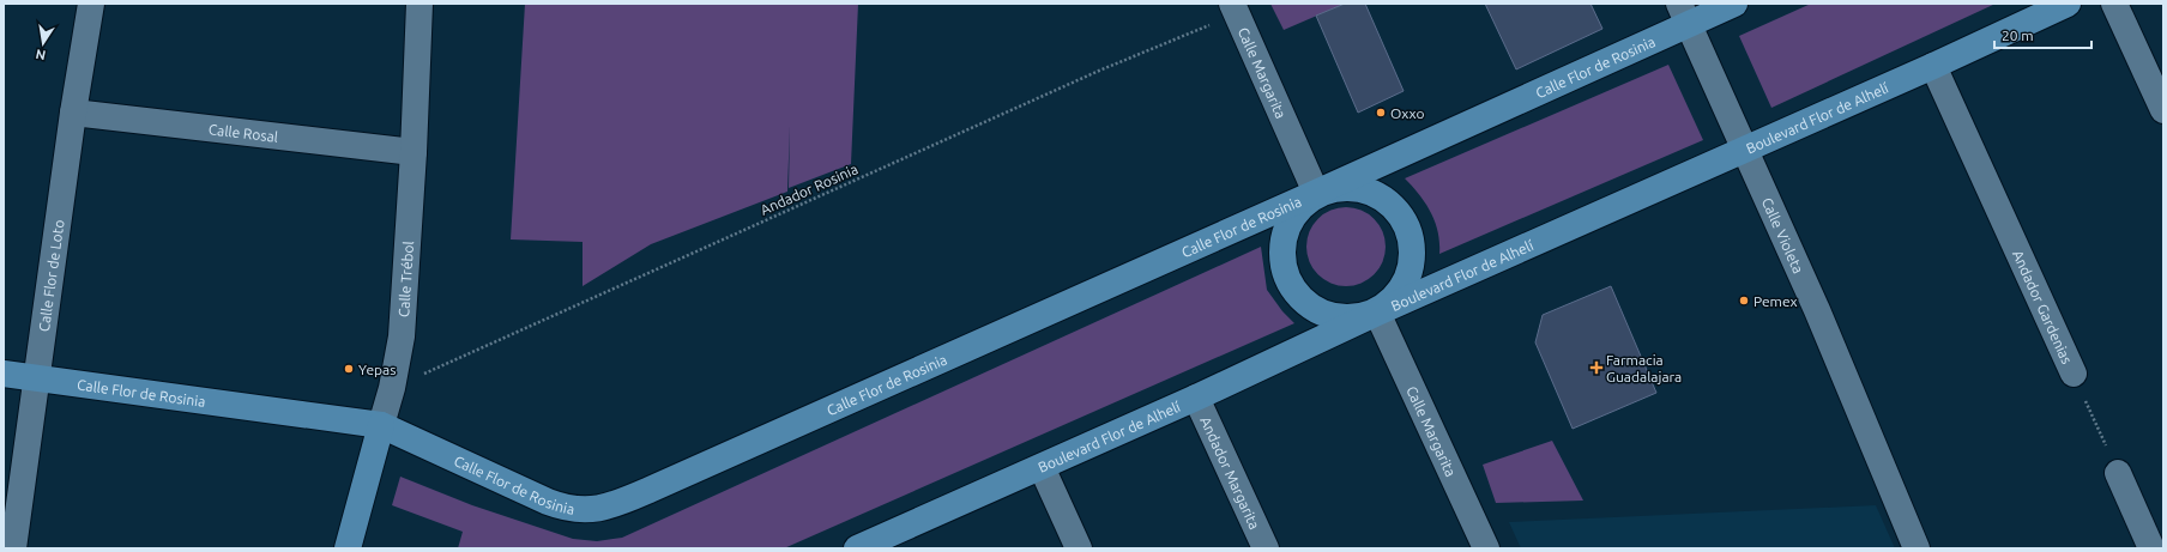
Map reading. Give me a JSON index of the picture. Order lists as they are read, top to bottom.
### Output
{
  "streets": {
    "main road": ["Calle Flor de Rosinia", "Boulevard Flor de Alhelí", "Calle Trébol"],
    "street": [
      "Calle Margarita",
      "Calle Rosal",
      "Calle Violeta",
      "Calle Flor de Loto",
      "Andador Gardenias",
      "Andador Margarita"
    ],
    "path": ["Andador Rosinia"]
  },
  "crossings": [
    ["Calle Flor de Rosinia", "Calle Margarita"],
    ["Calle Flor de Rosinia", "Boulevard Flor de Alhelí"],
    ["Calle Flor de Rosinia", "Calle Violeta"],
    ["Calle Flor de Rosinia", "Calle Flor de Loto"],
    ["Calle Flor de Rosinia", "Calle Trébol"],
    ["Calle Margarita", "Boulevard Flor de Alhelí"],
    ["Calle Margarita", "Andador Rosinia"],
    ["Boulevard Flor de Alhelí", "Calle Violeta"],
    ["Boulevard Flor de Alhelí", "Andador Gardenias"],
    ["Boulevard Flor de Alhelí", "Andador Margarita"],
    ["Calle Rosal", "Calle Flor de Loto"],
    ["Calle Rosal", "Calle Trébol"],
    ["Andador Rosinia", "Calle Trébol"]
  ],
  "places": {
    "other": ["Oxxo", "Pemex", "Yepas"],
    "health": ["Farmacia Guadalajara"]
  },
  "scale_bar": "20 m",
  "north": "bottom"
}
